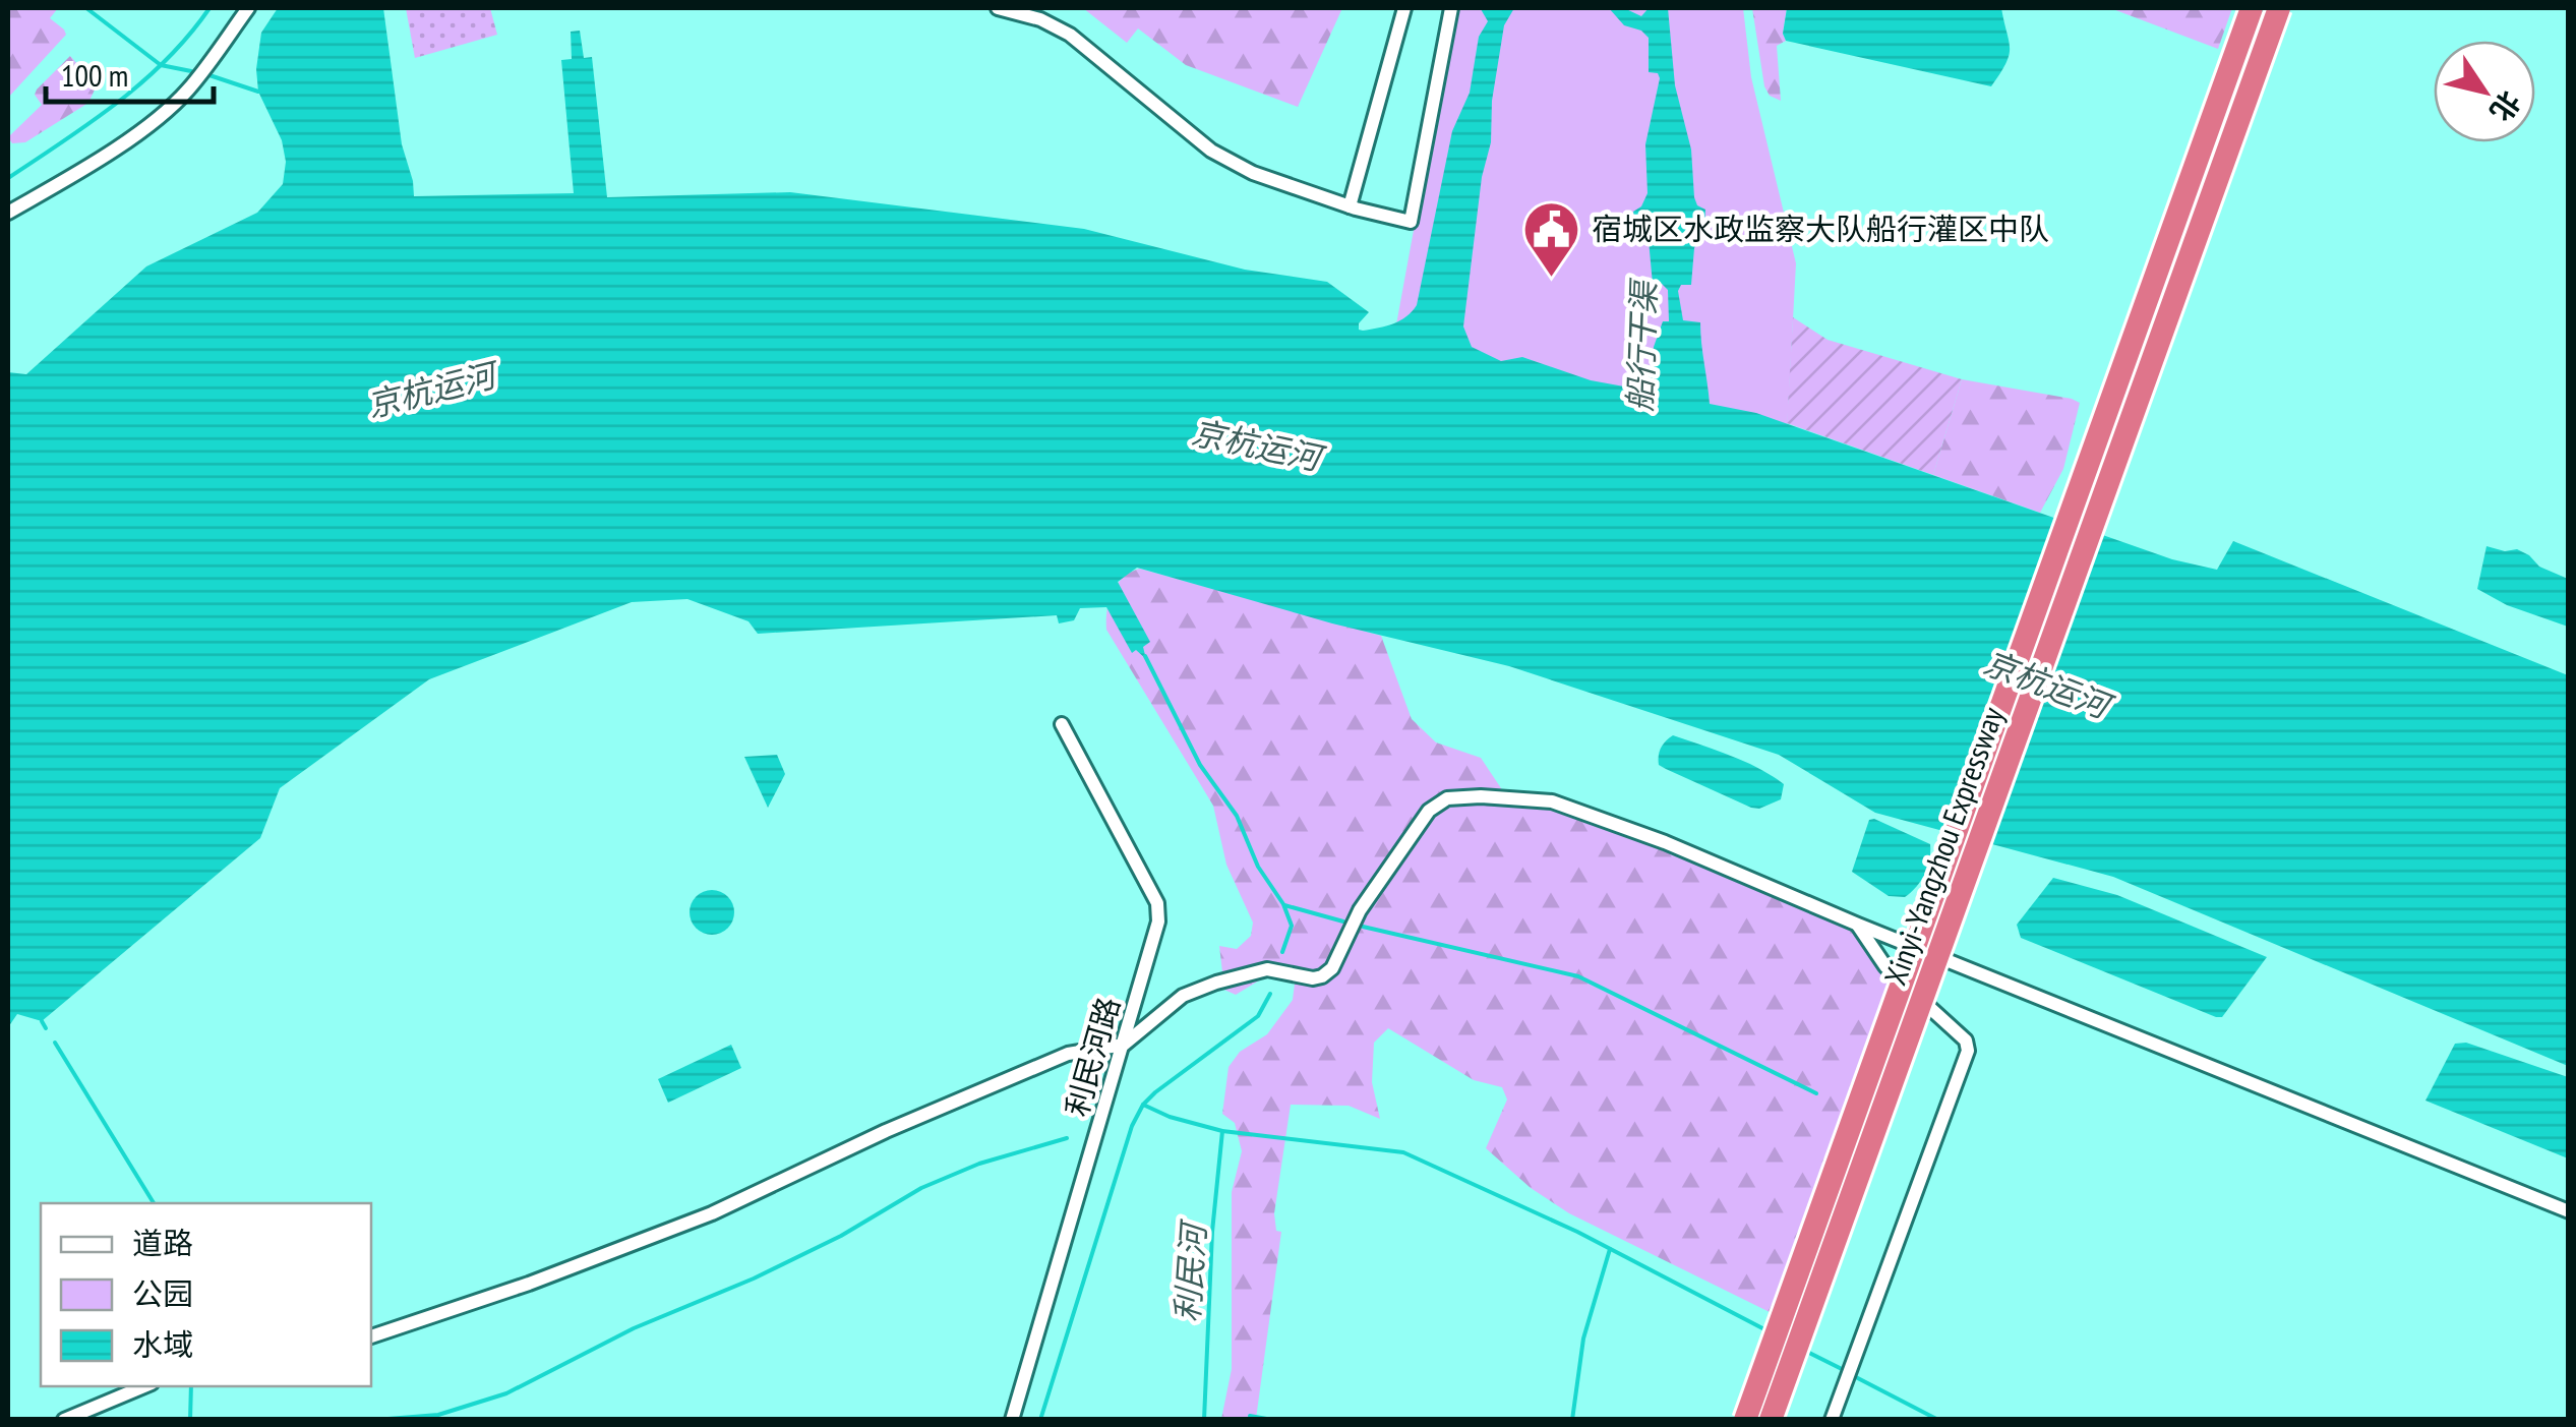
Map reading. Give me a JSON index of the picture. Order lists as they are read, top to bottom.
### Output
{
  "streets": {
    "highway": ["Xinyi-Yangzhou Expressway"],
    "street": ["利民河路"]
  },
  "water": ["船行干渠", "京杭运河", "利民河"],
  "places": {
    "public building": ["宿城区水政监察大队船行灌区中队"]
  },
  "legend": ["道路", "公园", "水域"],
  "scale_bar": "100 m",
  "north": "bottom right"
}
